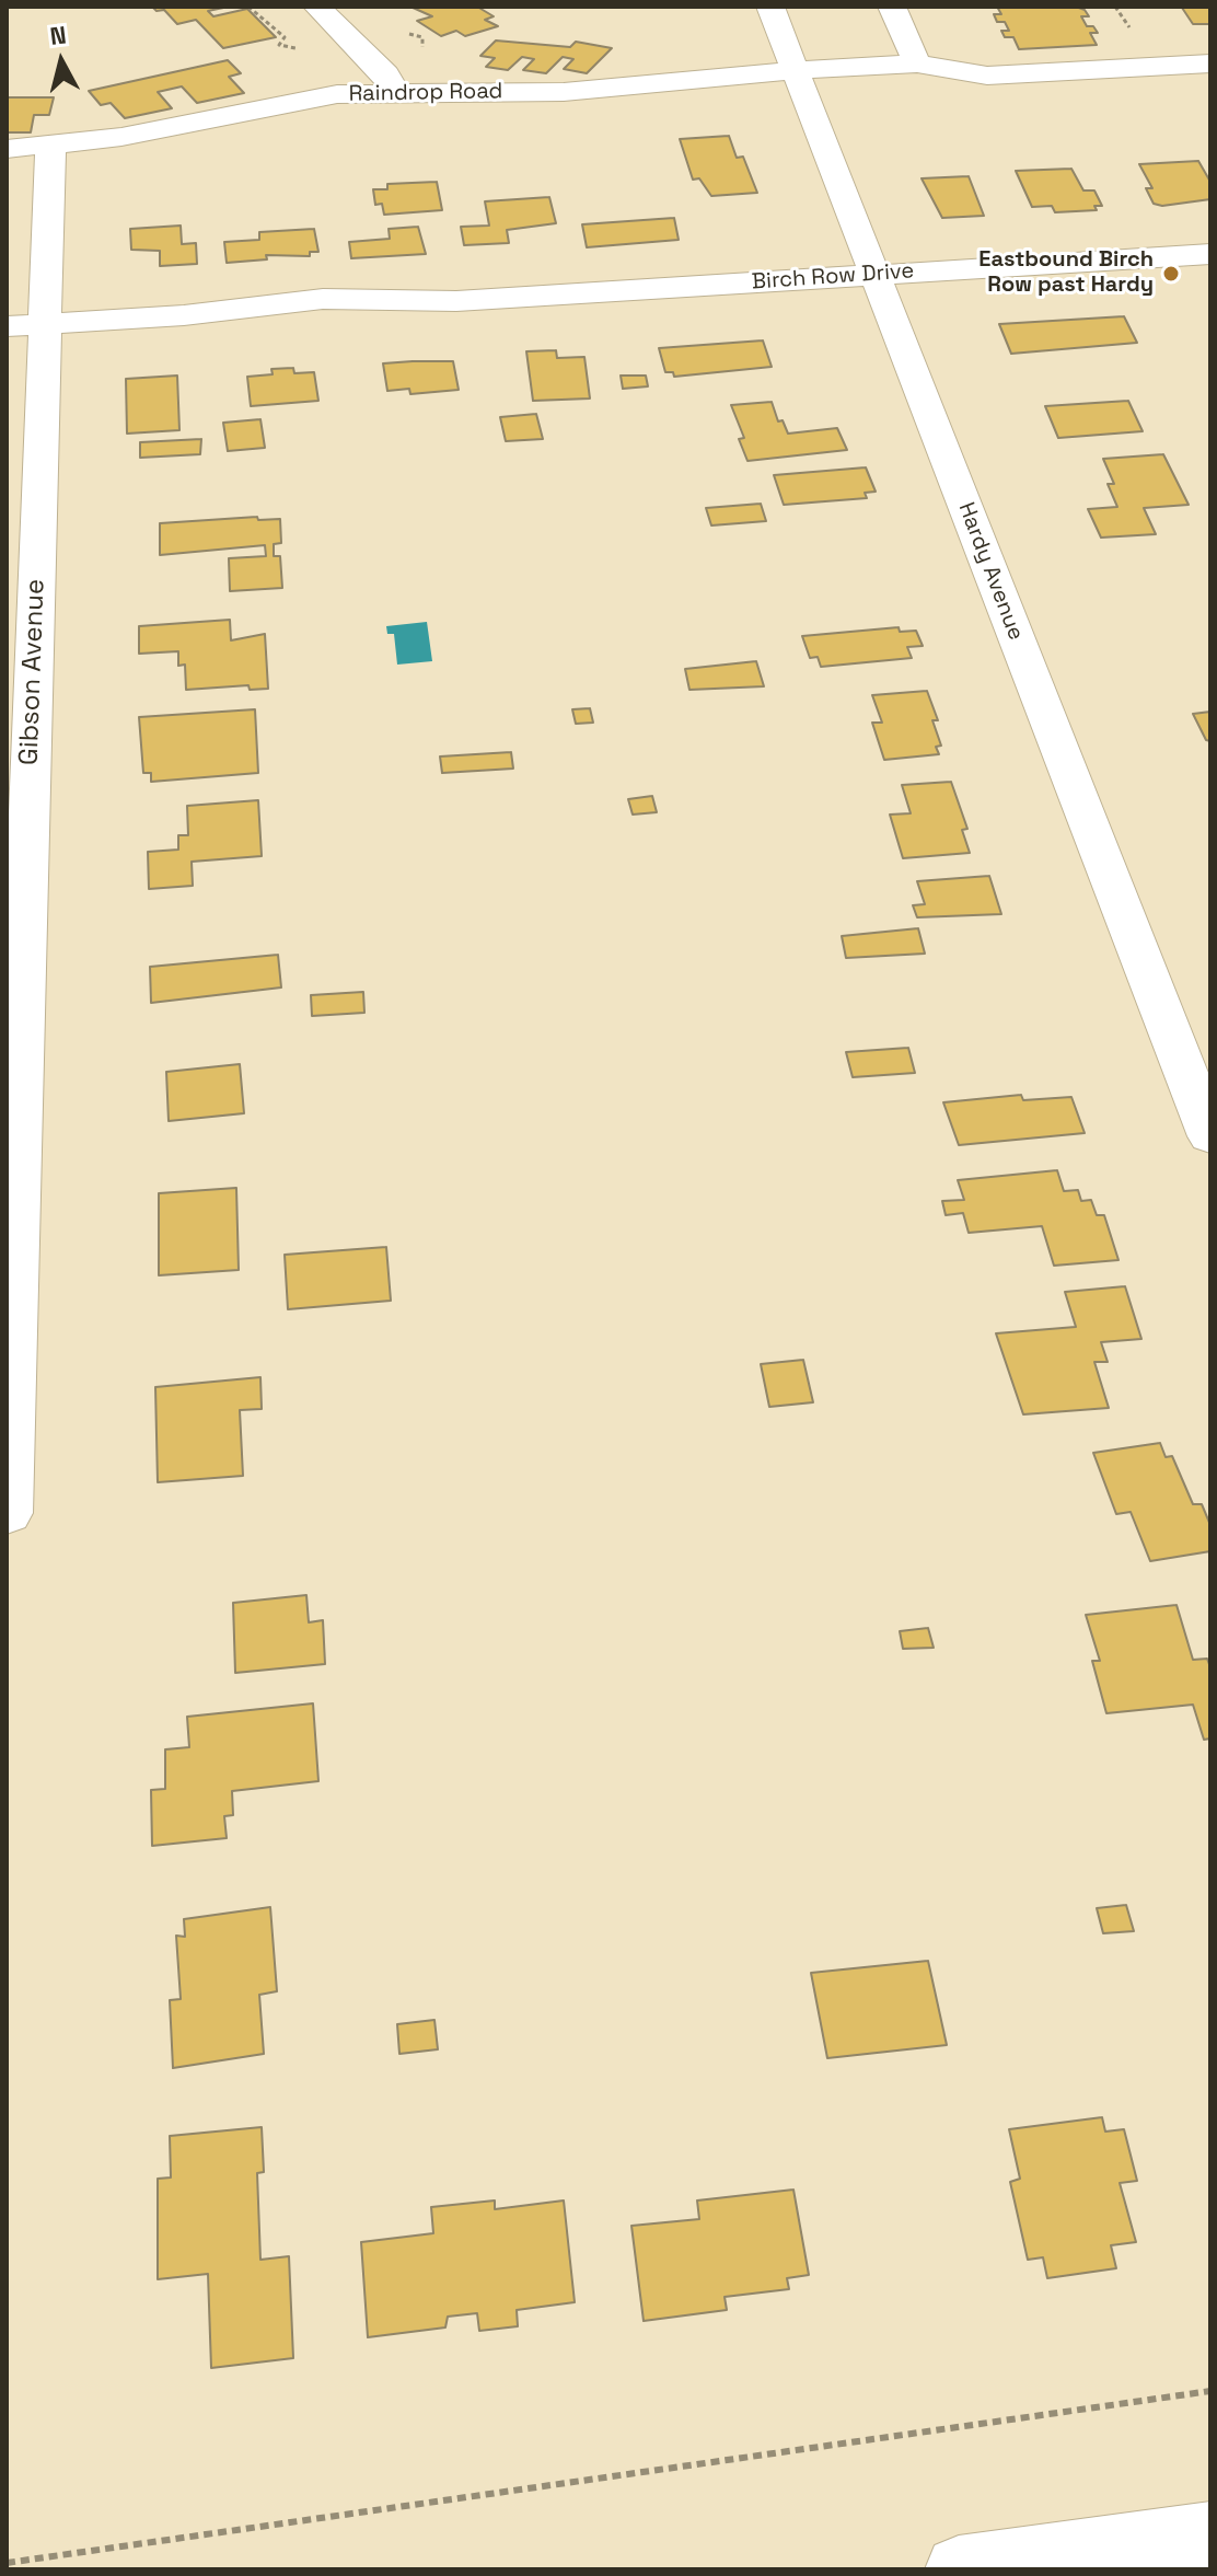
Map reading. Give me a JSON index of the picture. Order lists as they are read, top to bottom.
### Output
{
  "streets": {
    "street": [
      "Raindrop Road",
      "Birch Row Drive",
      "Hardy Avenue",
      "Gibson Avenue"
    ]
  },
  "crossings": [
    ["Raindrop Road", "Hardy Avenue"],
    ["Raindrop Road", "Gibson Avenue"],
    ["Birch Row Drive", "Hardy Avenue"],
    ["Birch Row Drive", "Gibson Avenue"]
  ],
  "places": ["Eastbound Birch Row past Hardy"],
  "north": "top"
}
